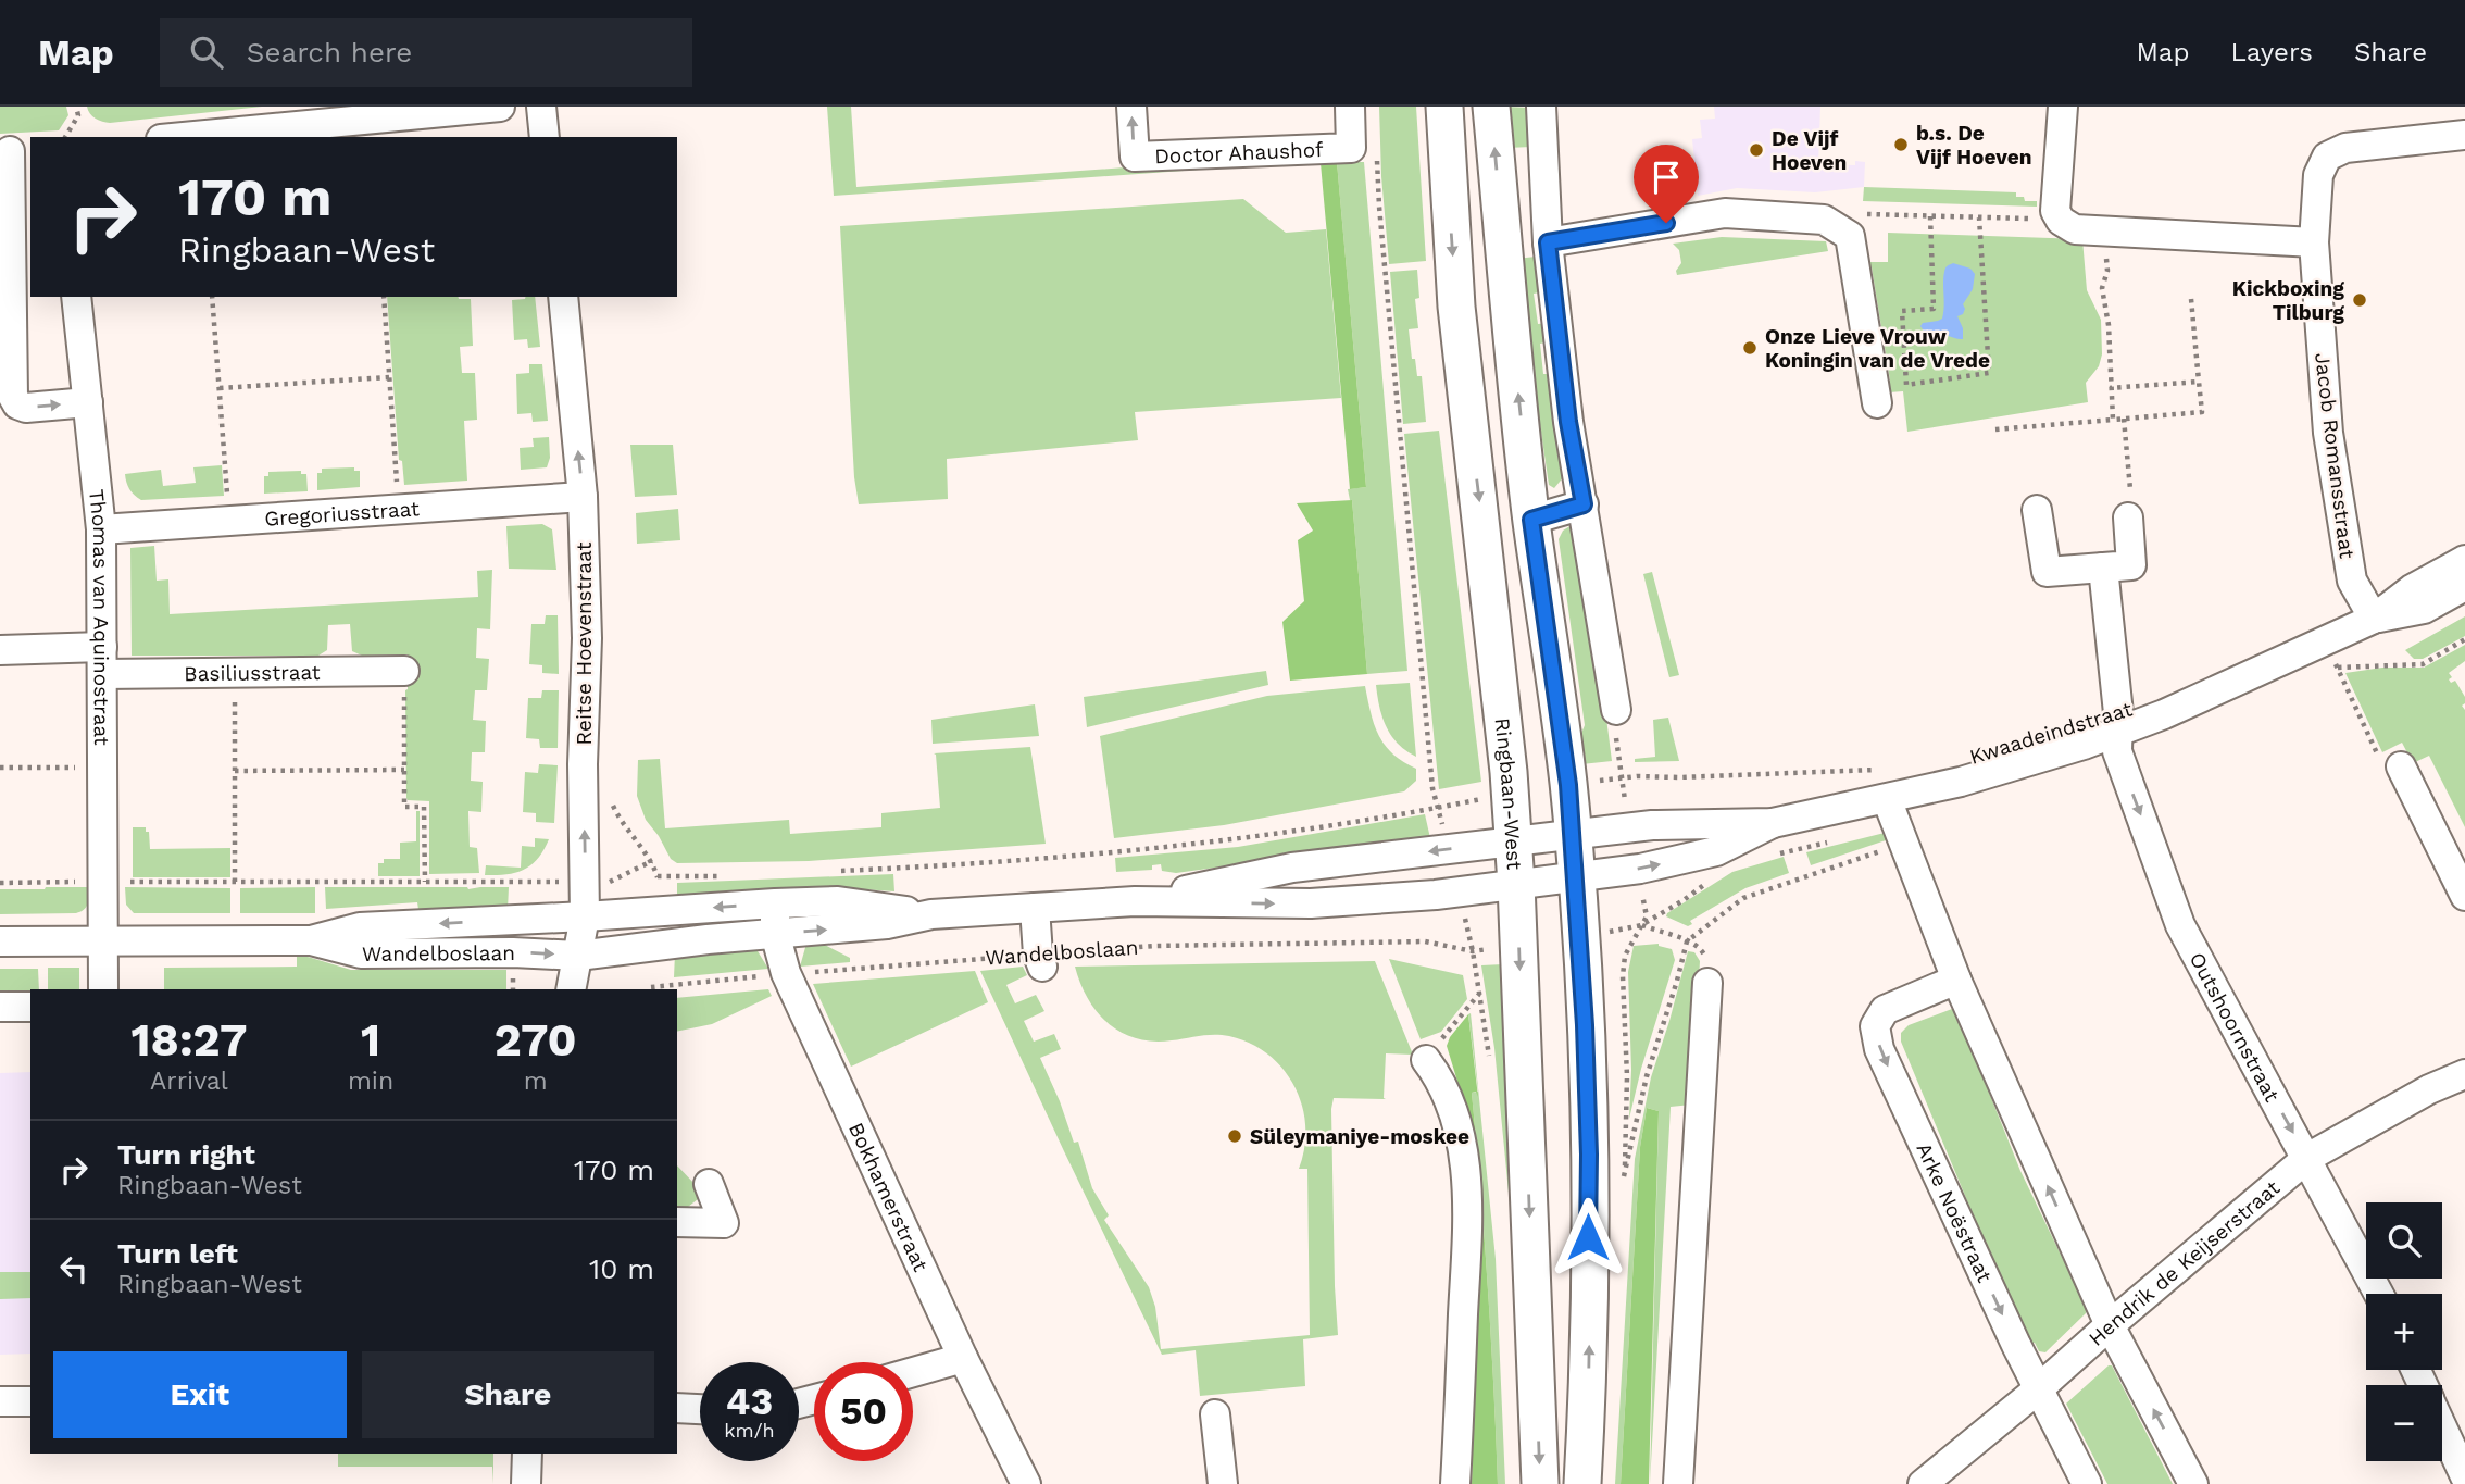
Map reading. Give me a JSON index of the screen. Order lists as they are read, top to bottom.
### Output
{
  "streets": {
    "main road": ["Ringbaan-West"],
    "street": [
      "Doctor Ahaushof",
      "Jacob Romansstraat",
      "Gregoriusstraat",
      "Thomas van Aquinostraat",
      "Reitse Hoevenstraat",
      "Basiliusstraat",
      "Kwaadeindstraat",
      "Wandelboslaan",
      "Outshoornstraat",
      "Bokhamerstraat",
      "Arke Noëstraat",
      "Hendrik de Keijserstraat"
    ]
  },
  "crossings": [
    ["Jacob Romansstraat", "Kwaadeindstraat"],
    ["Gregoriusstraat", "Thomas van Aquinostraat"],
    ["Gregoriusstraat", "Reitse Hoevenstraat"],
    ["Thomas van Aquinostraat", "Basiliusstraat"],
    ["Thomas van Aquinostraat", "Wandelboslaan"],
    ["Reitse Hoevenstraat", "Wandelboslaan"],
    ["Kwaadeindstraat", "Ringbaan-West"],
    ["Kwaadeindstraat", "Wandelboslaan"],
    ["Kwaadeindstraat", "Outshoornstraat"],
    ["Ringbaan-West", "Wandelboslaan"],
    ["Wandelboslaan", "Bokhamerstraat"],
    ["Outshoornstraat", "Hendrik de Keijserstraat"],
    ["Arke Noëstraat", "Hendrik de Keijserstraat"]
  ],
  "one_way": ["Reitse Hoevenstraat"],
  "places": [
    "b.s. De Vijf Hoeven",
    "De Vijf Hoeven",
    "Kickboxing Tilburg",
    "Onze Lieve Vrouw Koningin van de Vrede",
    "Süleymaniye-moskee"
  ],
  "page": {
    "header": "Map",
    "search": "Search here",
    "nav": ["Map", "Layers", "Share"],
    "turn": ["170 m", "Ringbaan-West"],
    "eta": [
      "18:27",
      "Arrival",
      "1",
      "min",
      "270",
      "m"
    ],
    "list": [
      {
        "name": "Turn right",
        "note": "Ringbaan-West",
        "value": "170 m"
      },
      {
        "name": "Turn left",
        "note": "Ringbaan-West",
        "value": "10 m"
      }
    ],
    "map_buttons": ["+", "−"],
    "buttons": ["Exit", "Share"],
    "speed": "43 km/h",
    "limit": "50"
  }
}
